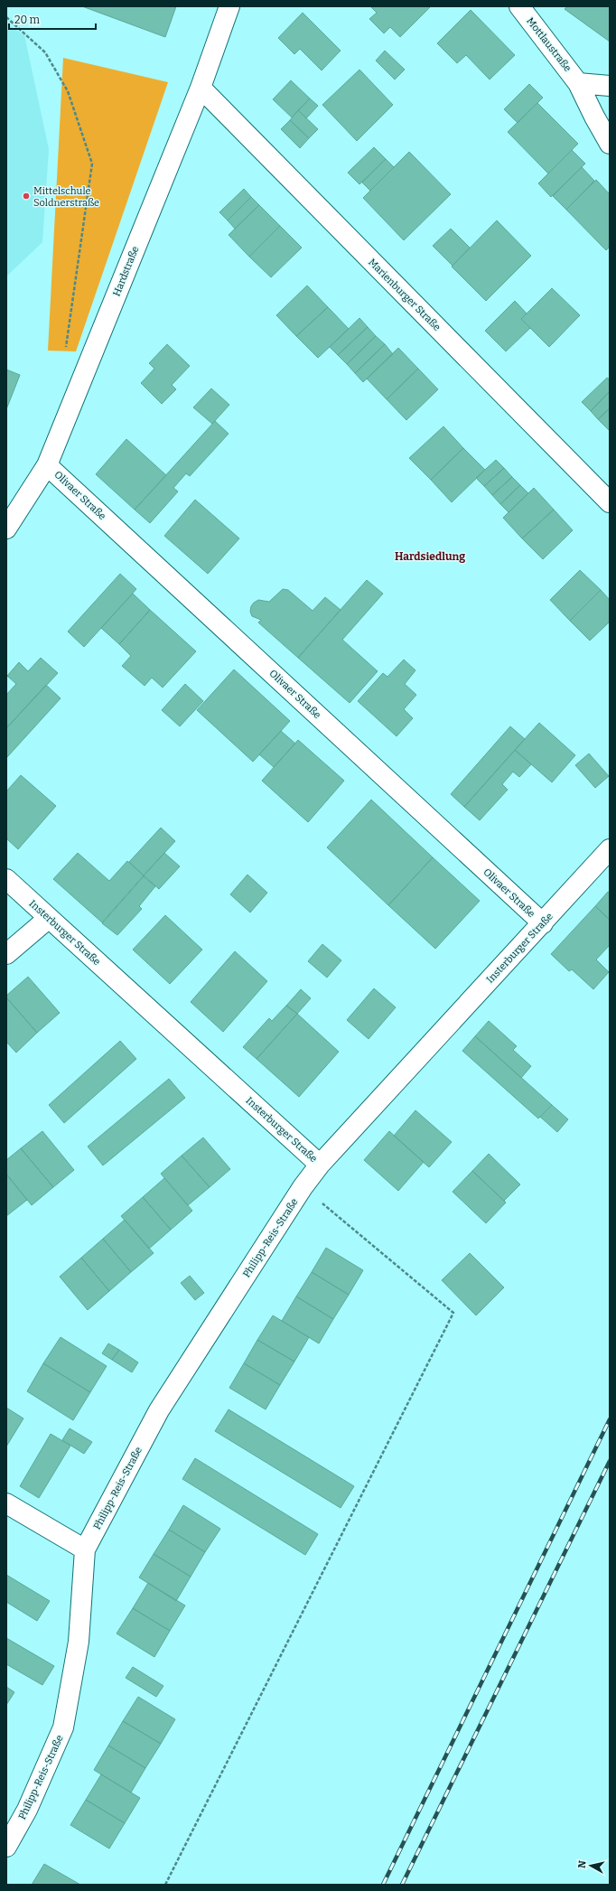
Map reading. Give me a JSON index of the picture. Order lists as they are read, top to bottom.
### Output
{
  "streets": {
    "street": [
      "Mottlaustraße",
      "Hardstraße",
      "Marienburger Straße",
      "Olivaer Straße",
      "Insterburger Straße",
      "Philipp-Reis-Straße"
    ]
  },
  "crossings": [
    ["Hardstraße", "Marienburger Straße"],
    ["Hardstraße", "Olivaer Straße"],
    ["Olivaer Straße", "Insterburger Straße"],
    ["Insterburger Straße", "Philipp-Reis-Straße"]
  ],
  "districts": ["Hardsiedlung"],
  "places": ["Mittelschule Soldnerstraße"],
  "scale_bar": "20 m",
  "north": "left"
}
